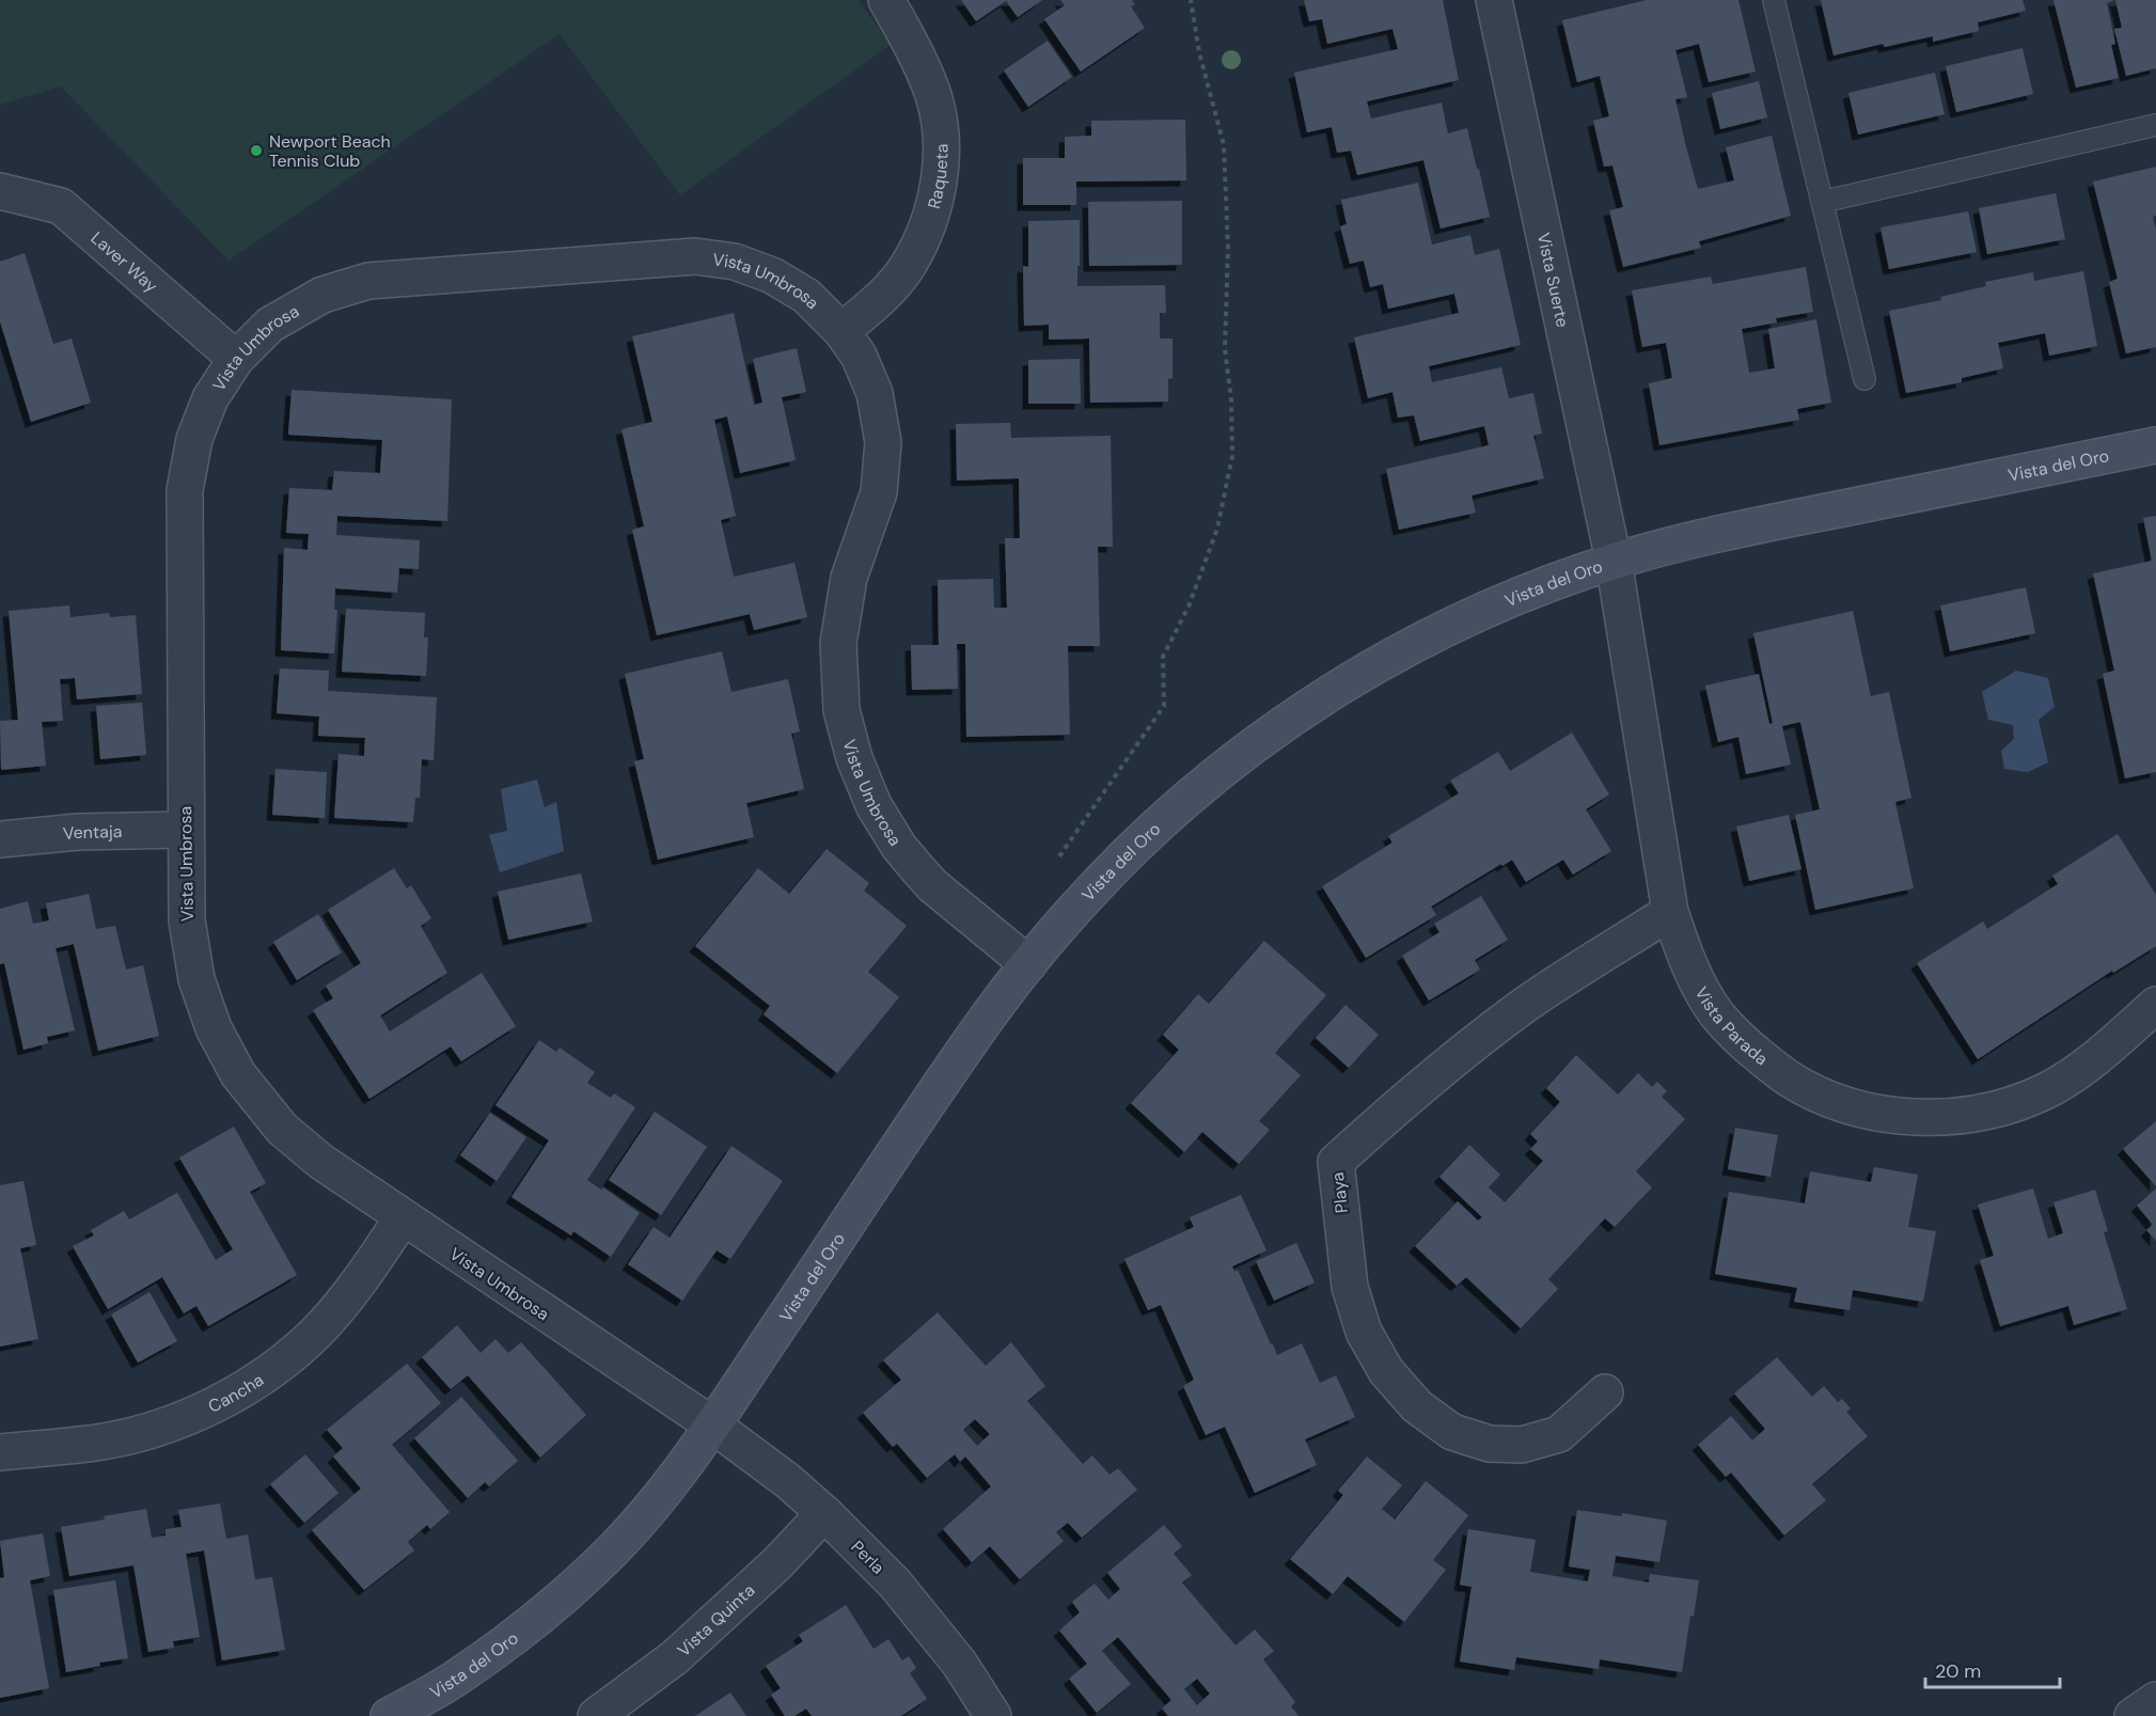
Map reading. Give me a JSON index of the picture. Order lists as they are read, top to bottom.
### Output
{
  "streets": {
    "street": [
      "Raqueta",
      "Laver Way",
      "Vista Suerte",
      "Vista Umbrosa",
      "Vista del Oro",
      "Ventaja",
      "Vista Parada",
      "Playa",
      "Cancha",
      "Perla",
      "Vista Quinta"
    ]
  },
  "crossings": [
    ["Raqueta", "Vista Umbrosa"],
    ["Laver Way", "Vista Umbrosa"],
    ["Vista Suerte", "Vista del Oro"],
    ["Vista Suerte", "Vista Parada"],
    ["Vista Umbrosa", "Vista del Oro"],
    ["Vista Umbrosa", "Ventaja"],
    ["Vista Umbrosa", "Cancha"],
    ["Vista Umbrosa", "Perla"],
    ["Vista del Oro", "Vista Parada"],
    ["Vista del Oro", "Perla"],
    ["Vista Parada", "Playa"],
    ["Perla", "Vista Quinta"]
  ],
  "places": ["Newport Beach Tennis Club"],
  "scale_bar": "20 m"
}
